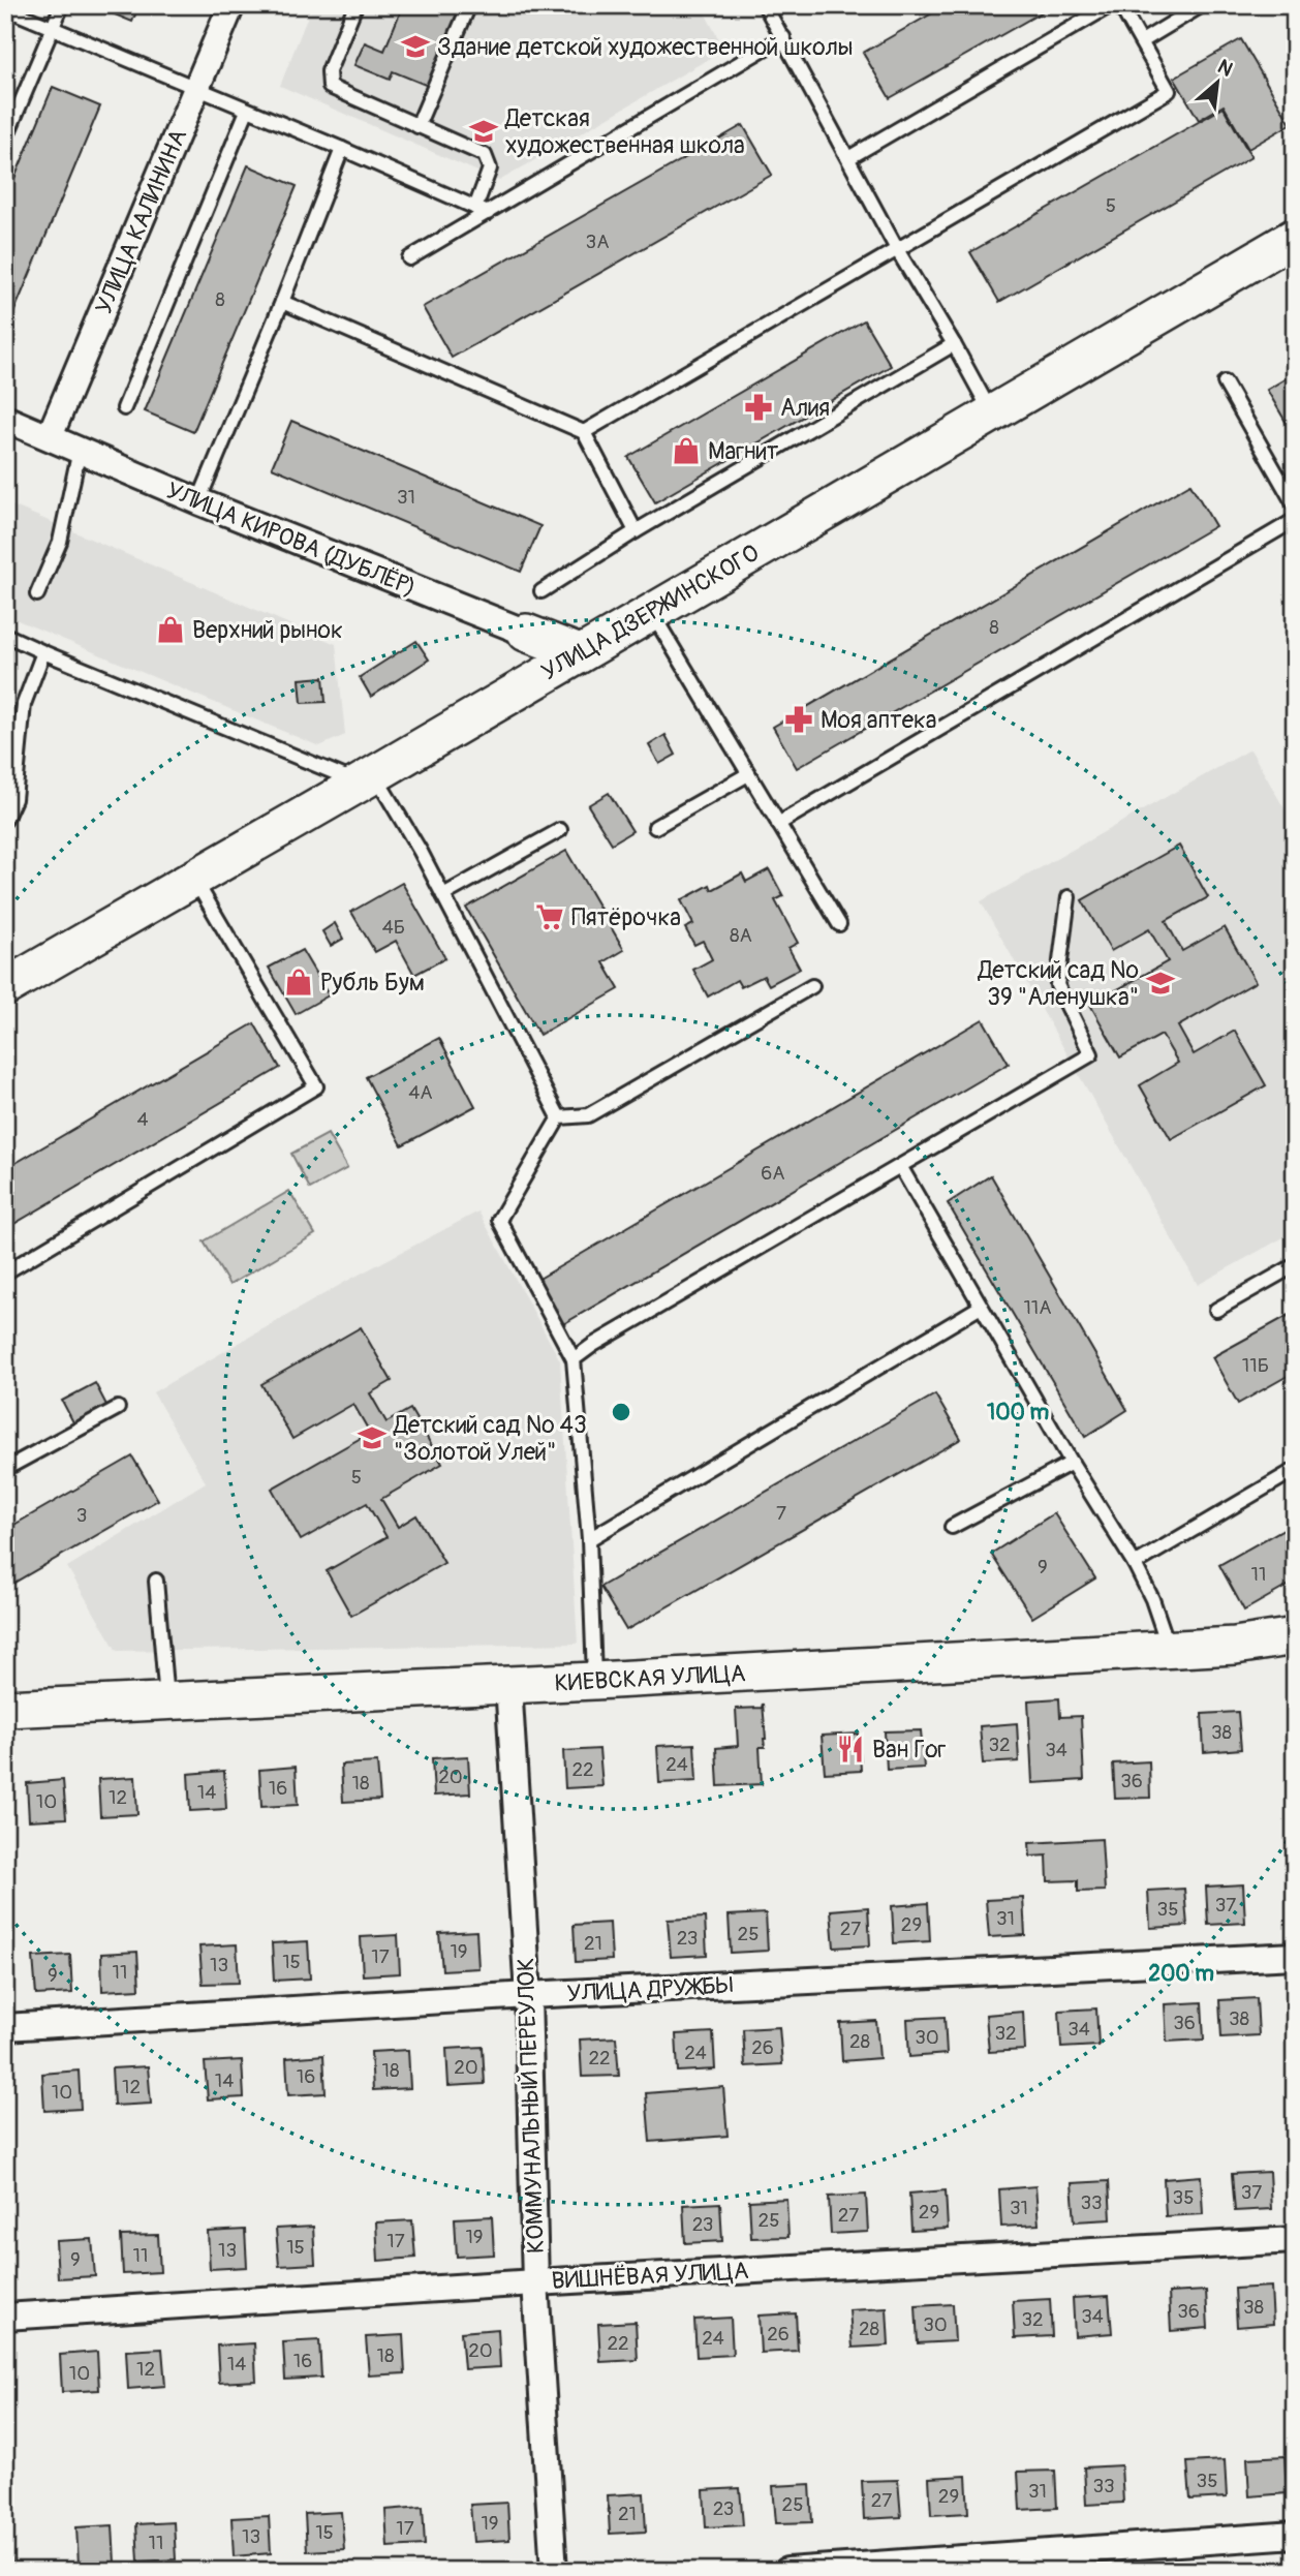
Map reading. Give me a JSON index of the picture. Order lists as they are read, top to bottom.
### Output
{
  "streets": {
    "main road": ["УЛИЦА КИРОВА (ДУБЛЁР)", "УЛИЦА ДЗЕРЖИНСКОГО", "КИЕВСКАЯ УЛИЦА"],
    "street": [
      "УЛИЦА КАЛИНИНА",
      "УЛИЦА ДРУЖБЫ",
      "КОММУНАЛЬНЫЙ ПЕРЕУЛОК",
      "ВИШНЁВАЯ УЛИЦА"
    ]
  },
  "crossings": [
    ["УЛИЦА КАЛИНИНА", "УЛИЦА КИРОВА (ДУБЛЁР)"],
    ["УЛИЦА КИРОВА (ДУБЛЁР)", "УЛИЦА ДЗЕРЖИНСКОГО"],
    ["КИЕВСКАЯ УЛИЦА", "КОММУНАЛЬНЫЙ ПЕРЕУЛОК"],
    ["УЛИЦА ДРУЖБЫ", "КОММУНАЛЬНЫЙ ПЕРЕУЛОК"],
    ["КОММУНАЛЬНЫЙ ПЕРЕУЛОК", "ВИШНЁВАЯ УЛИЦА"]
  ],
  "places": {
    "school or university": [
      "Здание детской художественной школы",
      "Детская художественная школа",
      "Детский сад № 39 \"Аленушка\"",
      "Детский сад № 43 \"Золотой Улей\""
    ],
    "pharmacy": ["Алия", "Моя аптека"],
    "shop": ["Магнит", "Верхний рынок", "Рубль Бум"],
    "supermarket": ["Пятёрочка"],
    "restaurant": ["Ван Гог"]
  },
  "house_numbers": [
    "5",
    "3А",
    "8",
    "31",
    "8",
    "4Б",
    "8А",
    "4А",
    "4",
    "6А",
    "11А",
    "11Б",
    "5",
    "7",
    "3",
    "9",
    "11",
    "38",
    "32",
    "34",
    "24",
    "22",
    "20",
    "36",
    "18",
    "16",
    "14",
    "12",
    "10",
    "37",
    "35",
    "31",
    "29",
    "27",
    "25",
    "23",
    "21",
    "19",
    "17",
    "15",
    "13",
    "11",
    "9",
    "38",
    "36",
    "34",
    "32",
    "30",
    "28",
    "26",
    "24",
    "22",
    "20",
    "18",
    "16",
    "14",
    "12",
    "10",
    "37",
    "35",
    "33",
    "31",
    "29",
    "27",
    "25",
    "23",
    "19",
    "17",
    "15",
    "13",
    "11",
    "9",
    "38",
    "36",
    "34",
    "32",
    "30",
    "28",
    "26",
    "24",
    "22",
    "20",
    "18",
    "16",
    "14",
    "12",
    "10",
    "35",
    "33",
    "31",
    "29",
    "27",
    "25",
    "23",
    "21",
    "19",
    "17",
    "15",
    "13",
    "11"
  ],
  "north": "top right",
  "rings": ["100 m", "200 m"]
}
